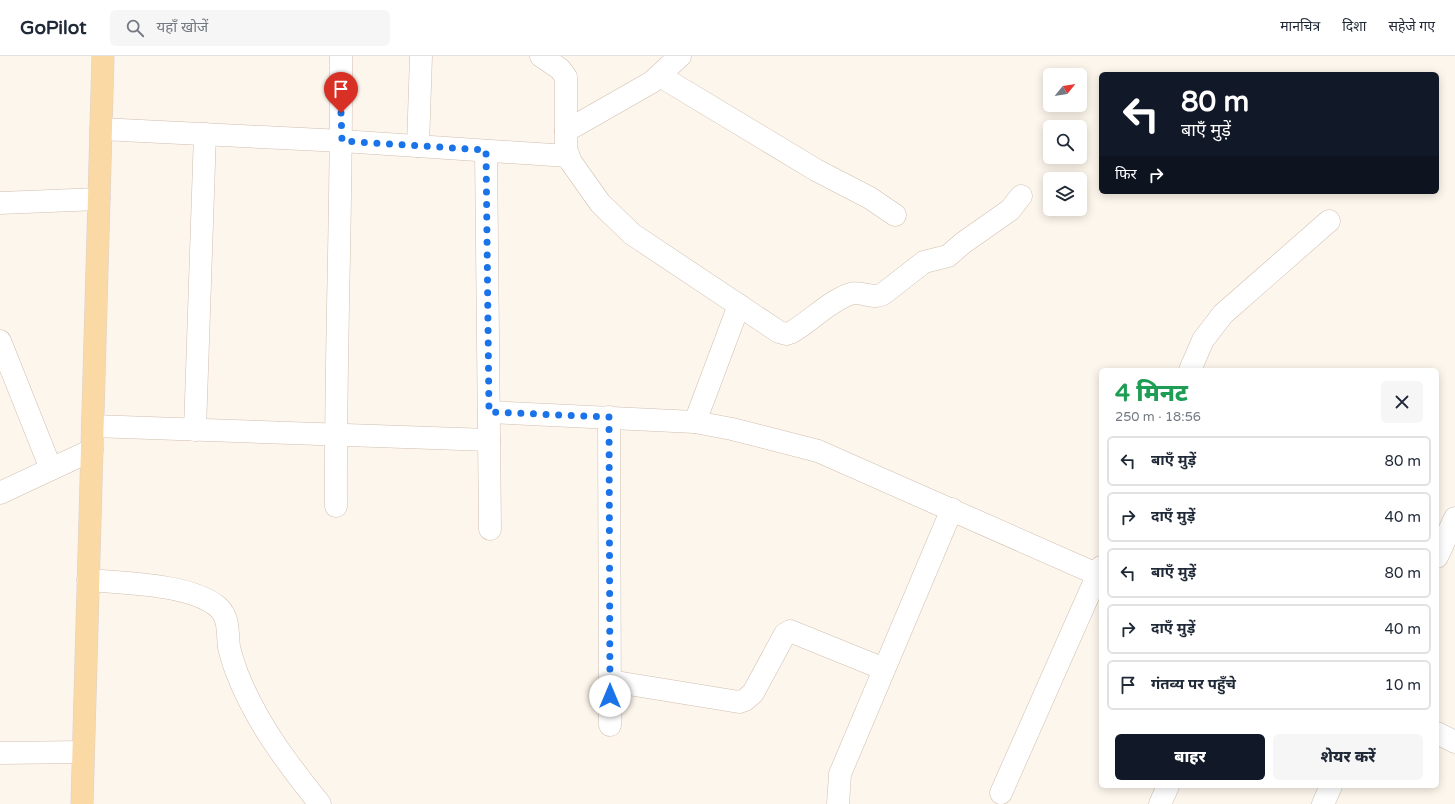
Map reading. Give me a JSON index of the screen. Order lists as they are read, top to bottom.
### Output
{
  "north": "top right",
  "page": {
    "header": "GoPilot",
    "search": "यहाँ खोजें",
    "nav": ["मानचित्र", "दिशा", "सहेजे गए"],
    "turn": ["80 m", "बाएँ मुड़ें"],
    "then": "फिर",
    "heading": ["4 मिनट", "250 m · 18:56"],
    "list": [
      {
        "name": "बाएँ मुड़ें",
        "value": "80 m"
      },
      {
        "name": "दाएँ मुड़ें",
        "value": "40 m"
      },
      {
        "name": "बाएँ मुड़ें",
        "value": "80 m"
      },
      {
        "name": "दाएँ मुड़ें",
        "value": "40 m"
      },
      {
        "name": "गंतव्य पर पहुँचे",
        "value": "10 m"
      }
    ],
    "buttons": ["बाहर", "शेयर करें"]
  }
}
